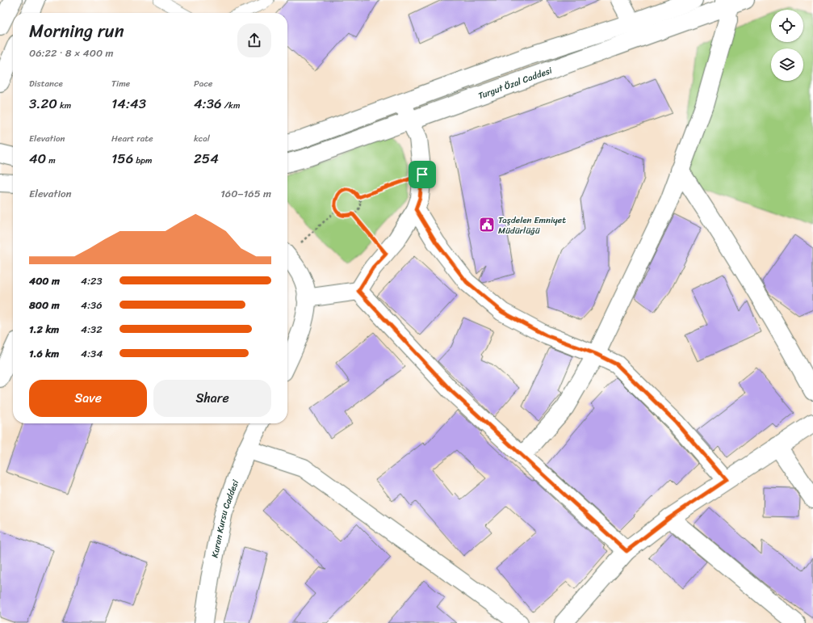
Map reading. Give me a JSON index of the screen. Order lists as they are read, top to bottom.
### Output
{
  "streets": {
    "street": ["Turgut Özal Caddesi", "Kuran Kursu Caddesi"]
  },
  "places": {
    "public building": ["Taşdelen Emniyet Müdürlüğü"]
  },
  "page": {
    "heading": ["Morning run", "06:22 · 8 × 400 m"],
    "stats": [
      ["Distance", "3.20 km"],
      ["Time", "14:43"],
      ["Pace", "4:36 /km"],
      ["Elevation", "40 m"],
      ["Heart rate", "156 bpm"],
      ["kcal", "254"]
    ],
    "chart": ["Elevation", "160–165 m"],
    "list": [
      {
        "name": "400 m",
        "note": "4:23"
      },
      {
        "name": "800 m",
        "note": "4:36"
      },
      {
        "name": "1.2 km",
        "note": "4:32"
      },
      {
        "name": "1.6 km",
        "note": "4:34"
      }
    ],
    "buttons": ["Save", "Share"]
  }
}
